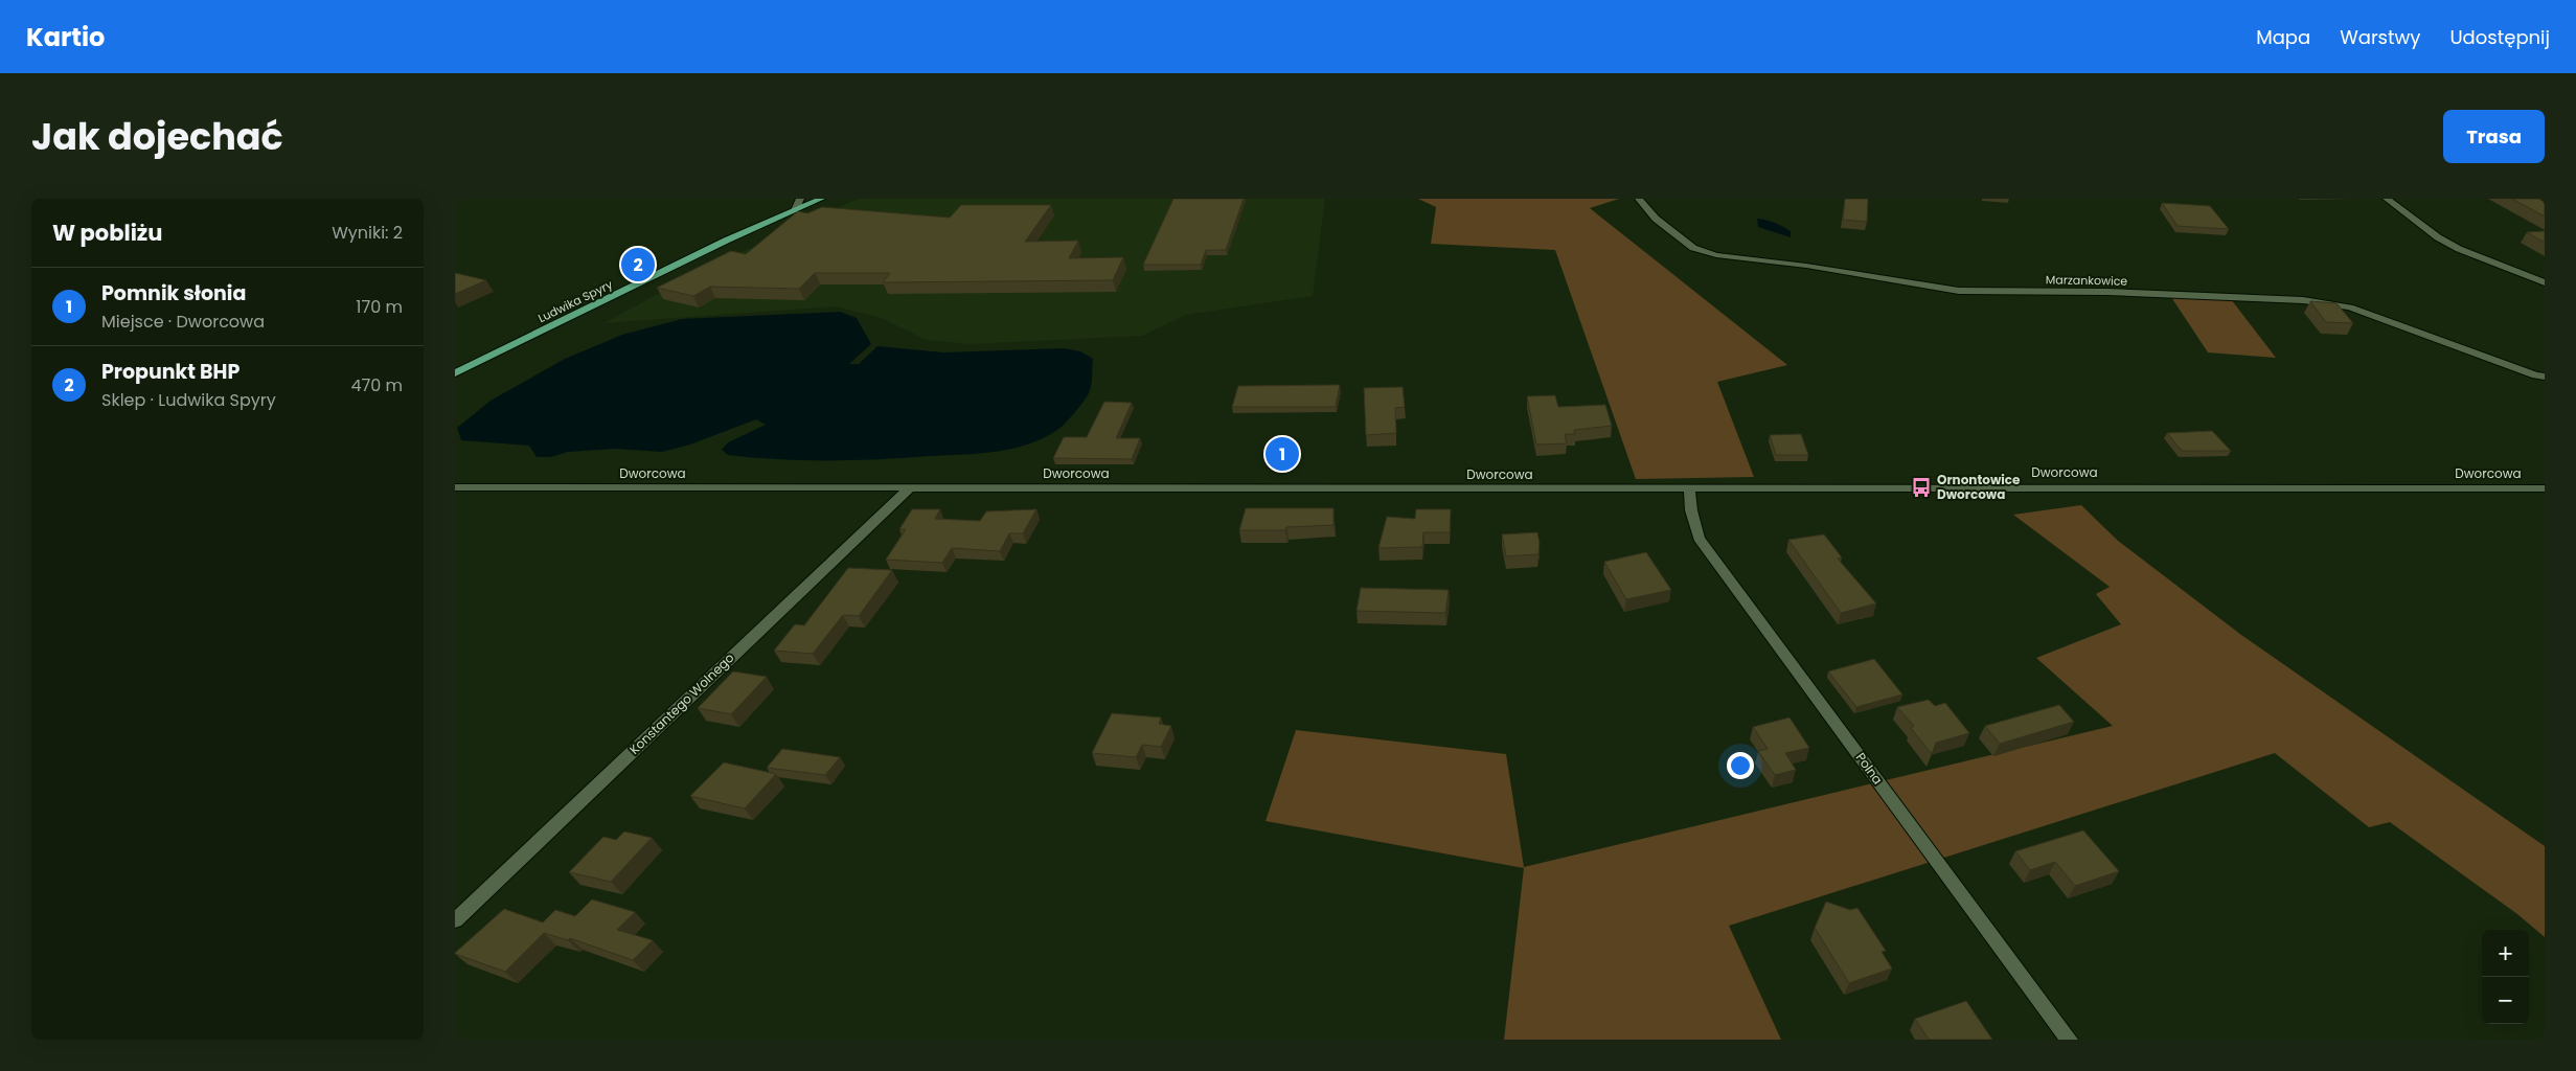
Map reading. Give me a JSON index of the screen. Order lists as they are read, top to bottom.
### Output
{
  "streets": {
    "main road": ["Ludwika Spyry"],
    "street": [
      "Marzankowice",
      "Dworcowa",
      "Konstantego Wolnego",
      "Polna"
    ]
  },
  "crossings": [
    ["Dworcowa", "Konstantego Wolnego"],
    ["Dworcowa", "Polna"]
  ],
  "places": {
    "bus stop": ["Ornontowice Dworcowa"]
  },
  "page": {
    "header": "Kartio",
    "nav": ["Mapa", "Warstwy", "Udostępnij"],
    "title": "Jak dojechać",
    "buttons": "Trasa",
    "heading": ["W pobliżu", "Wyniki: 2"],
    "pins": ["2", "1"],
    "list": [
      {
        "mark": "1",
        "name": "Pomnik słonia",
        "note": "Miejsce · Dworcowa",
        "value": "170 m"
      },
      {
        "mark": "2",
        "name": "Propunkt BHP",
        "note": "Sklep · Ludwika Spyry",
        "value": "470 m"
      }
    ],
    "map_buttons": ["+", "−"]
  }
}
